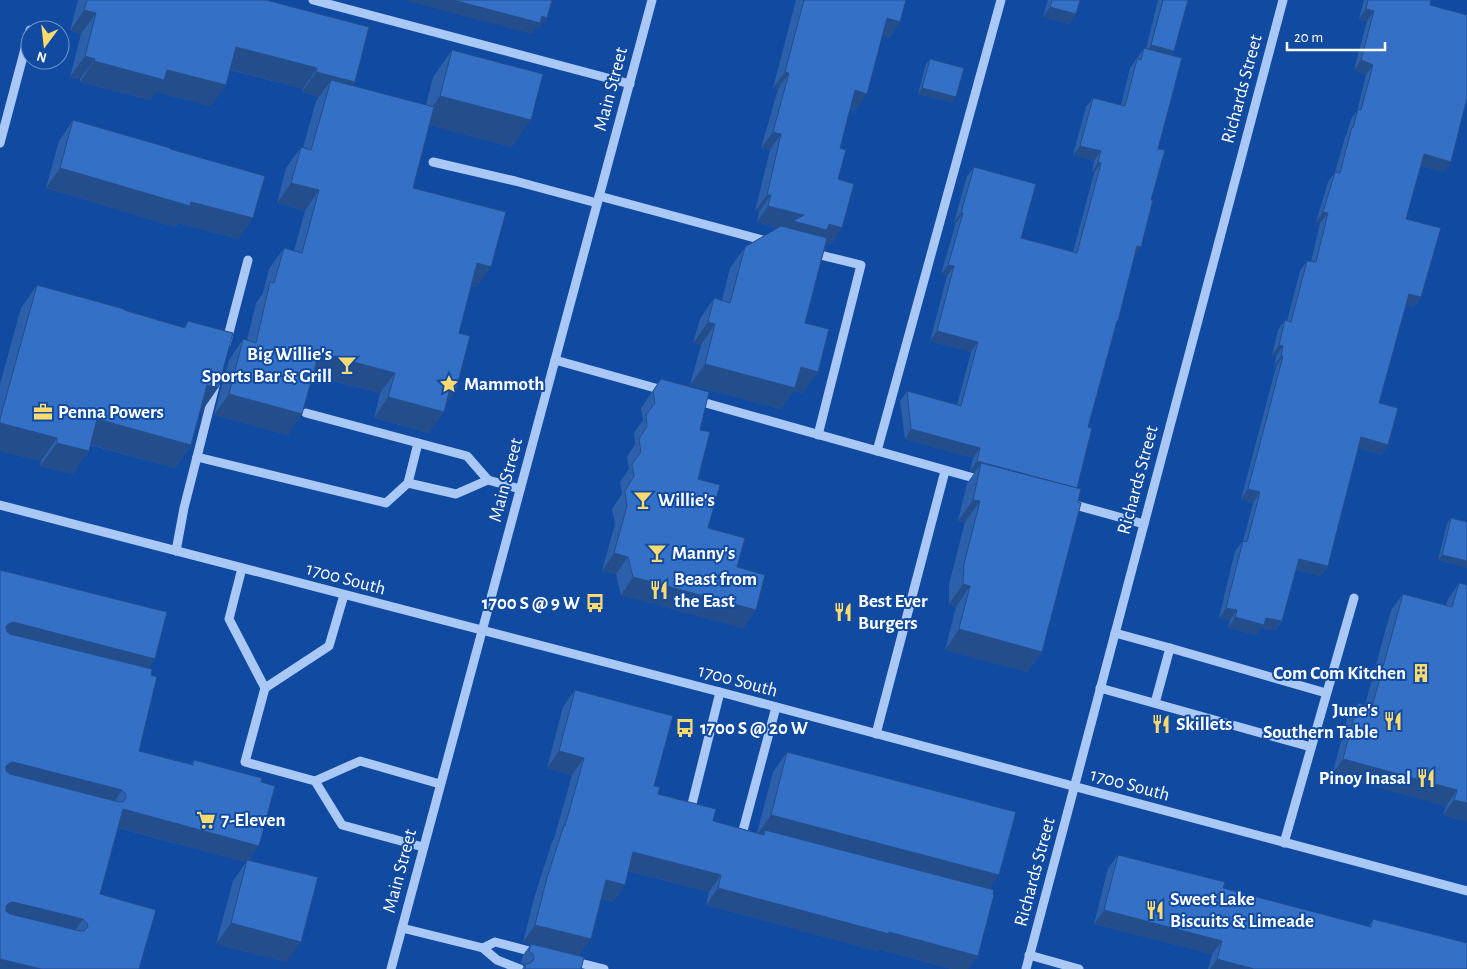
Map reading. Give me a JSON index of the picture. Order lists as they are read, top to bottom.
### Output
{
  "streets": {
    "street": ["Main Street", "Richards Street", "1700 South"]
  },
  "crossings": [
    ["Main Street", "1700 South"],
    ["Richards Street", "1700 South"]
  ],
  "places": {
    "bar": ["Big Willie's Sports Bar & Grill", "Willie's", "Manny's"],
    "place": ["Mammoth"],
    "office": ["Penna Powers"],
    "restaurant": [
      "Beast from the East",
      "Best Ever Burgers",
      "June's Southern Table",
      "Skillets",
      "Pinoy Inasal",
      "Sweet Lake Biscuits & Limeade"
    ],
    "bus stop": ["1700 S @ 9 W", "1700 S @ 20 W"],
    "building": ["Com Com Kitchen"],
    "supermarket": ["7-Eleven"]
  },
  "scale_bar": "20 m",
  "north": "bottom"
}
